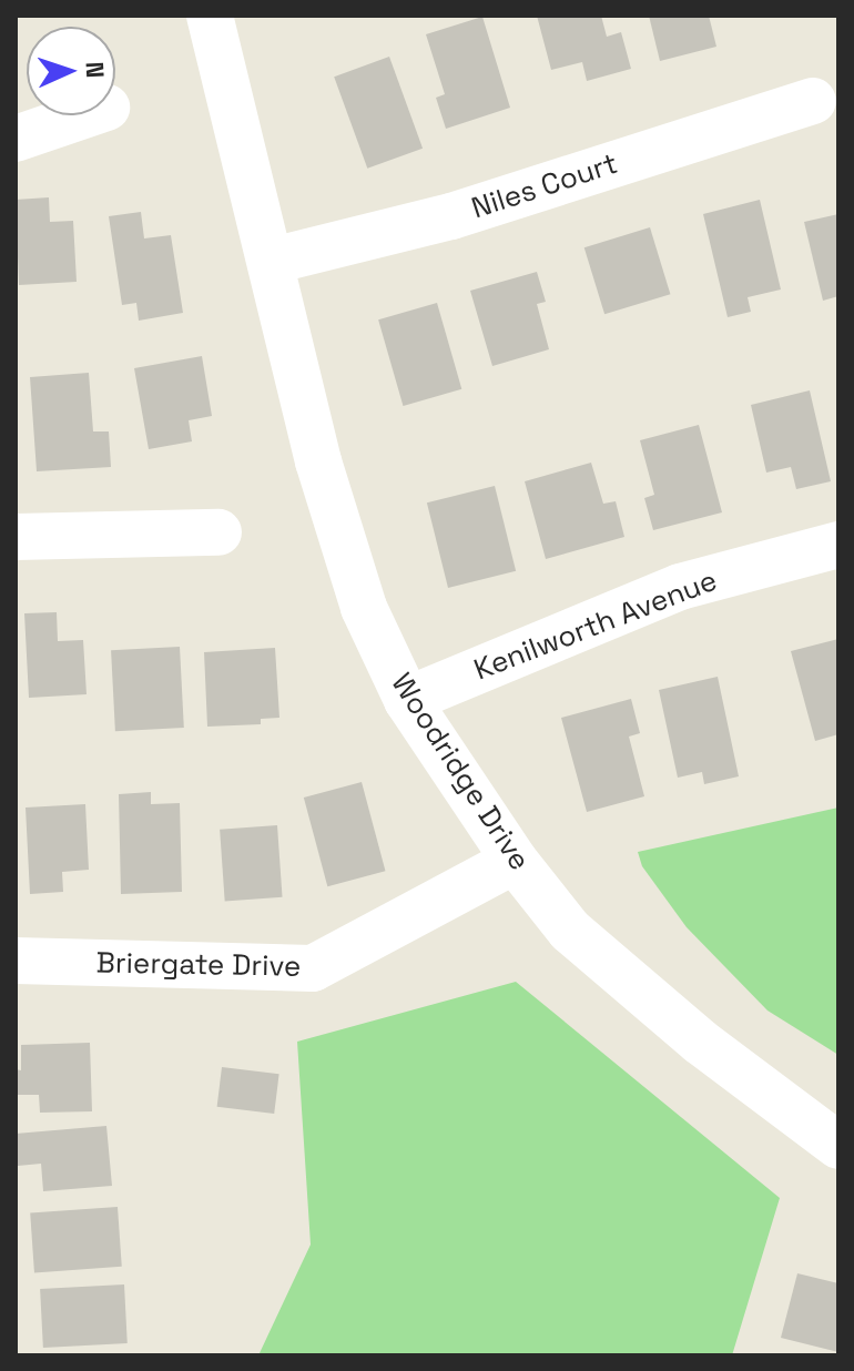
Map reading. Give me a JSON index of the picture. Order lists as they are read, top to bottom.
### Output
{
  "streets": {
    "street": [
      "Niles Court",
      "Kenilworth Avenue",
      "Woodridge Drive",
      "Briergate Drive"
    ]
  },
  "crossings": [
    ["Niles Court", "Woodridge Drive"],
    ["Kenilworth Avenue", "Woodridge Drive"],
    ["Woodridge Drive", "Briergate Drive"]
  ],
  "north": "right"
}
